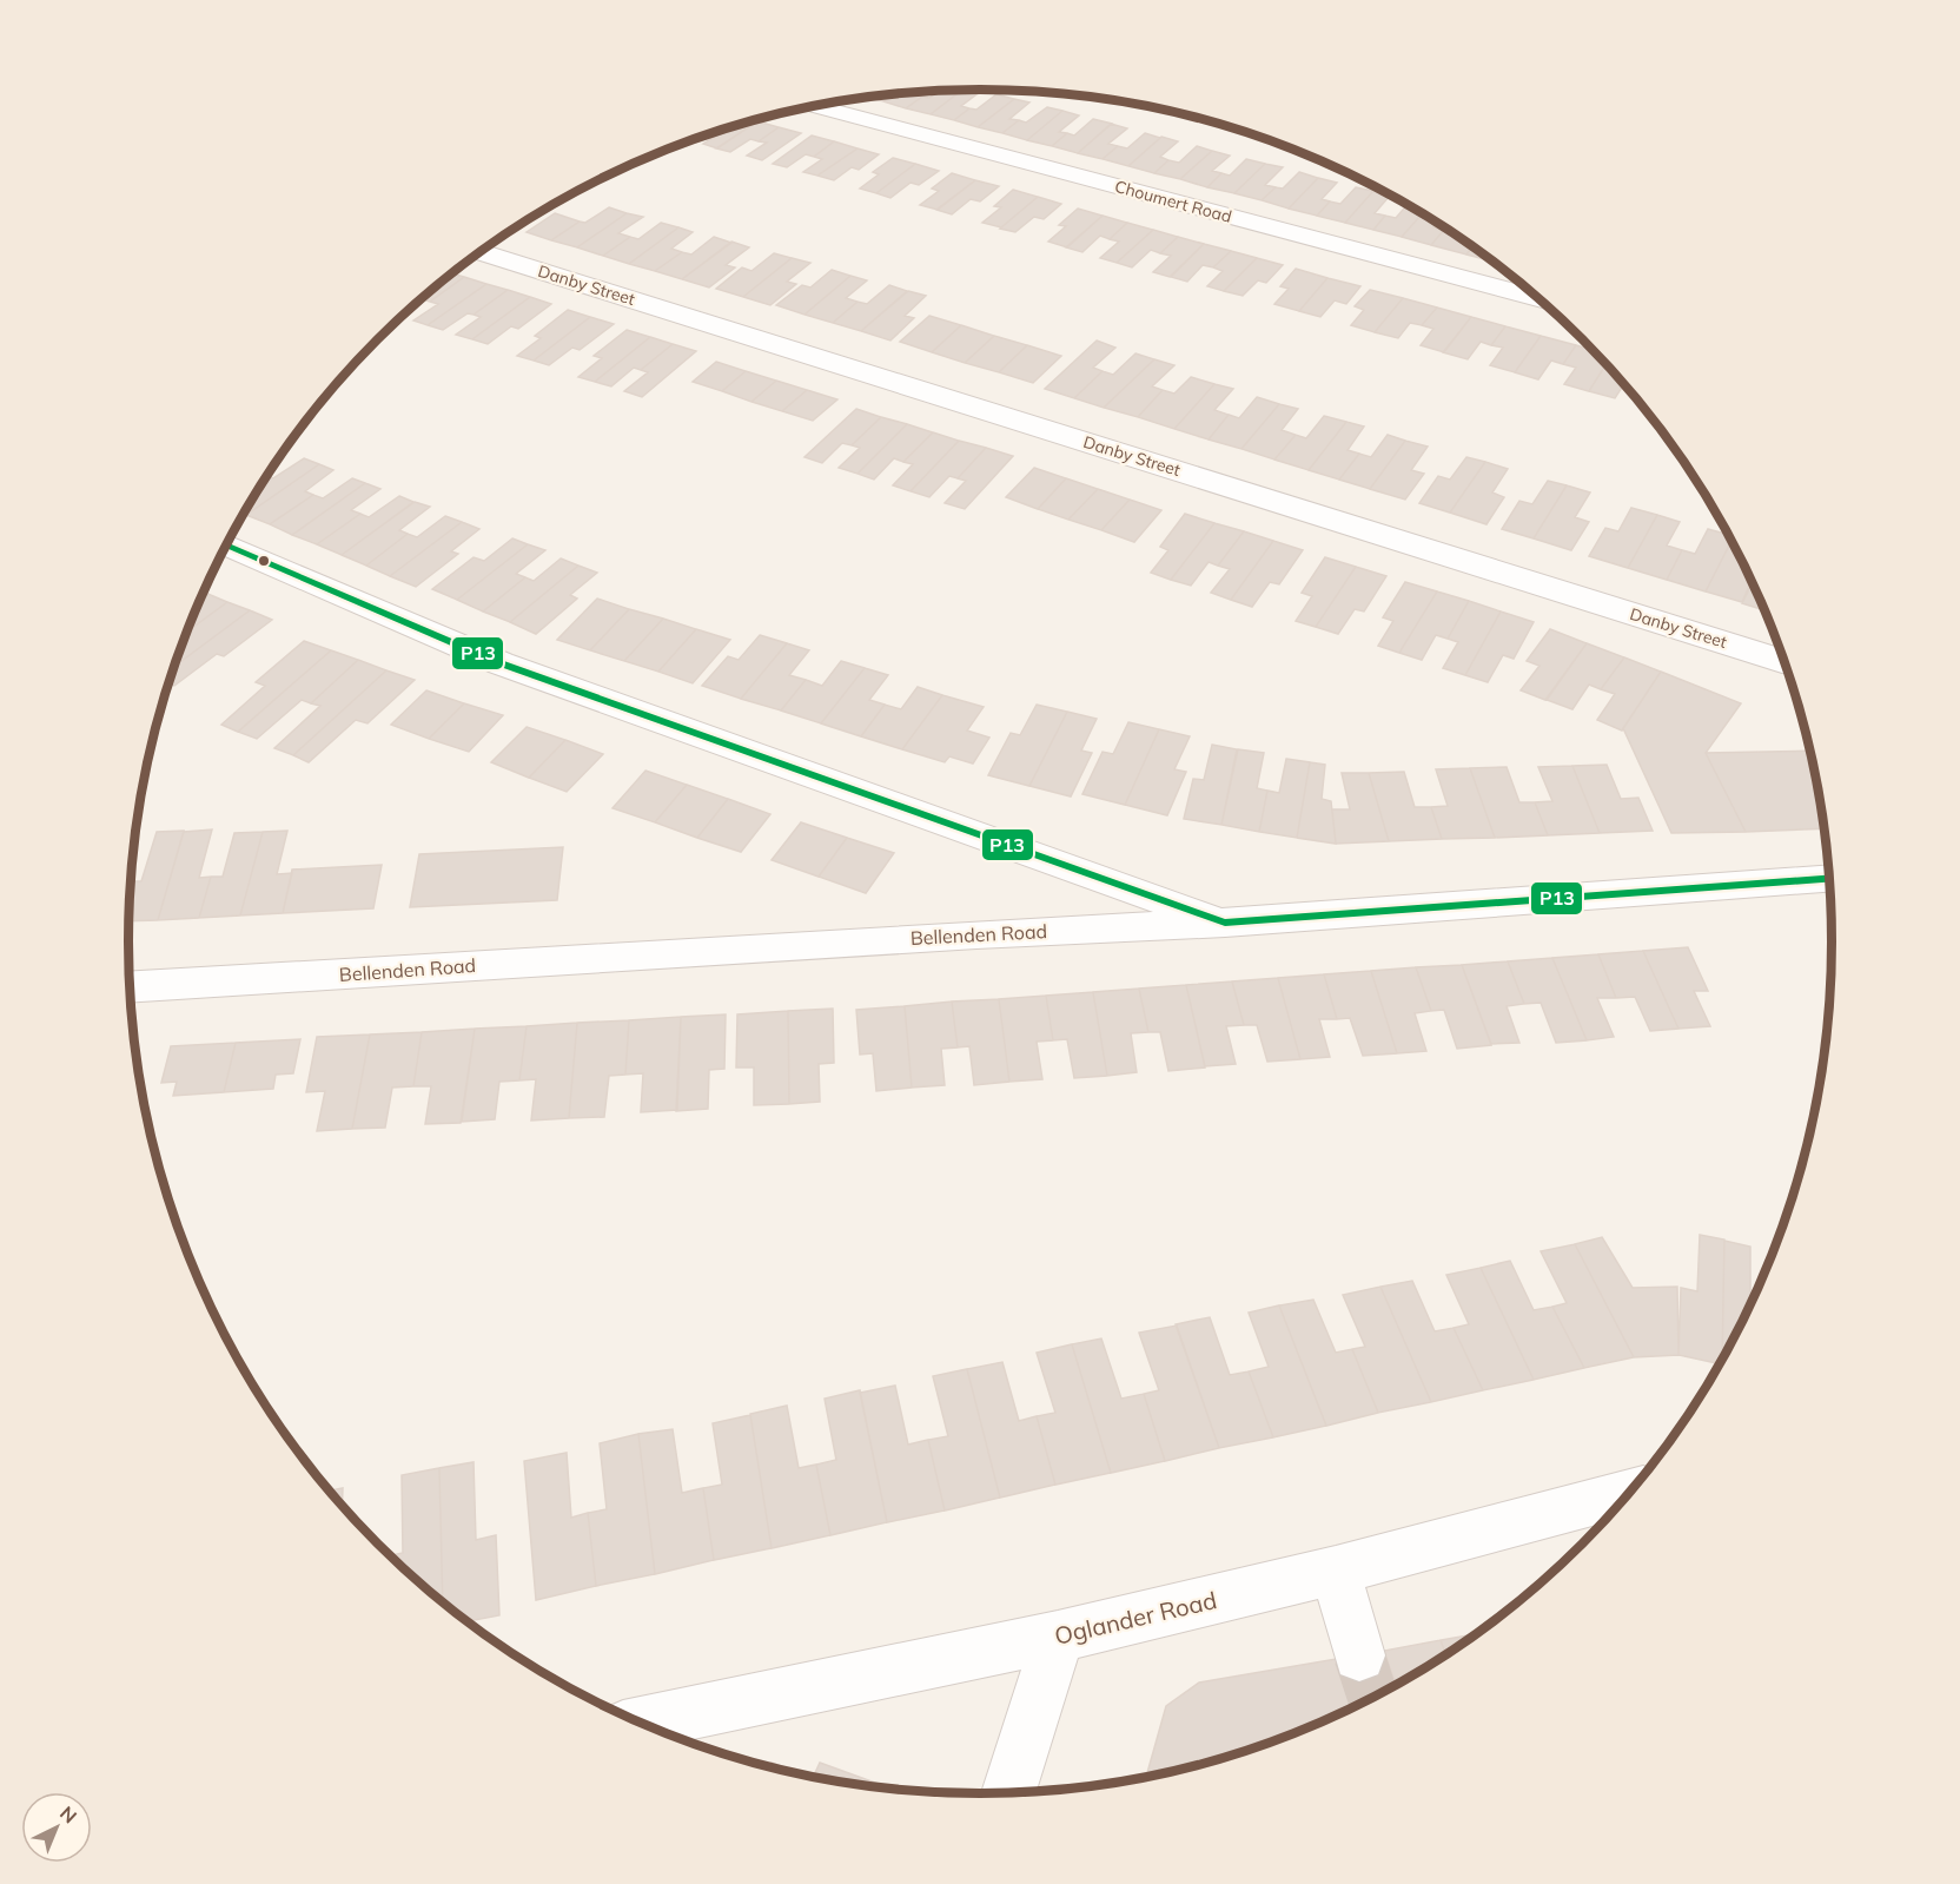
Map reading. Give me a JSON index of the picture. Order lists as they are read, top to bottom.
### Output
{
  "streets": {
    "street": [
      "Choumert Road",
      "Danby Street",
      "Bellenden Road",
      "Oglander Road"
    ]
  },
  "lines": ["transit line P13"],
  "north": "top right"
}
